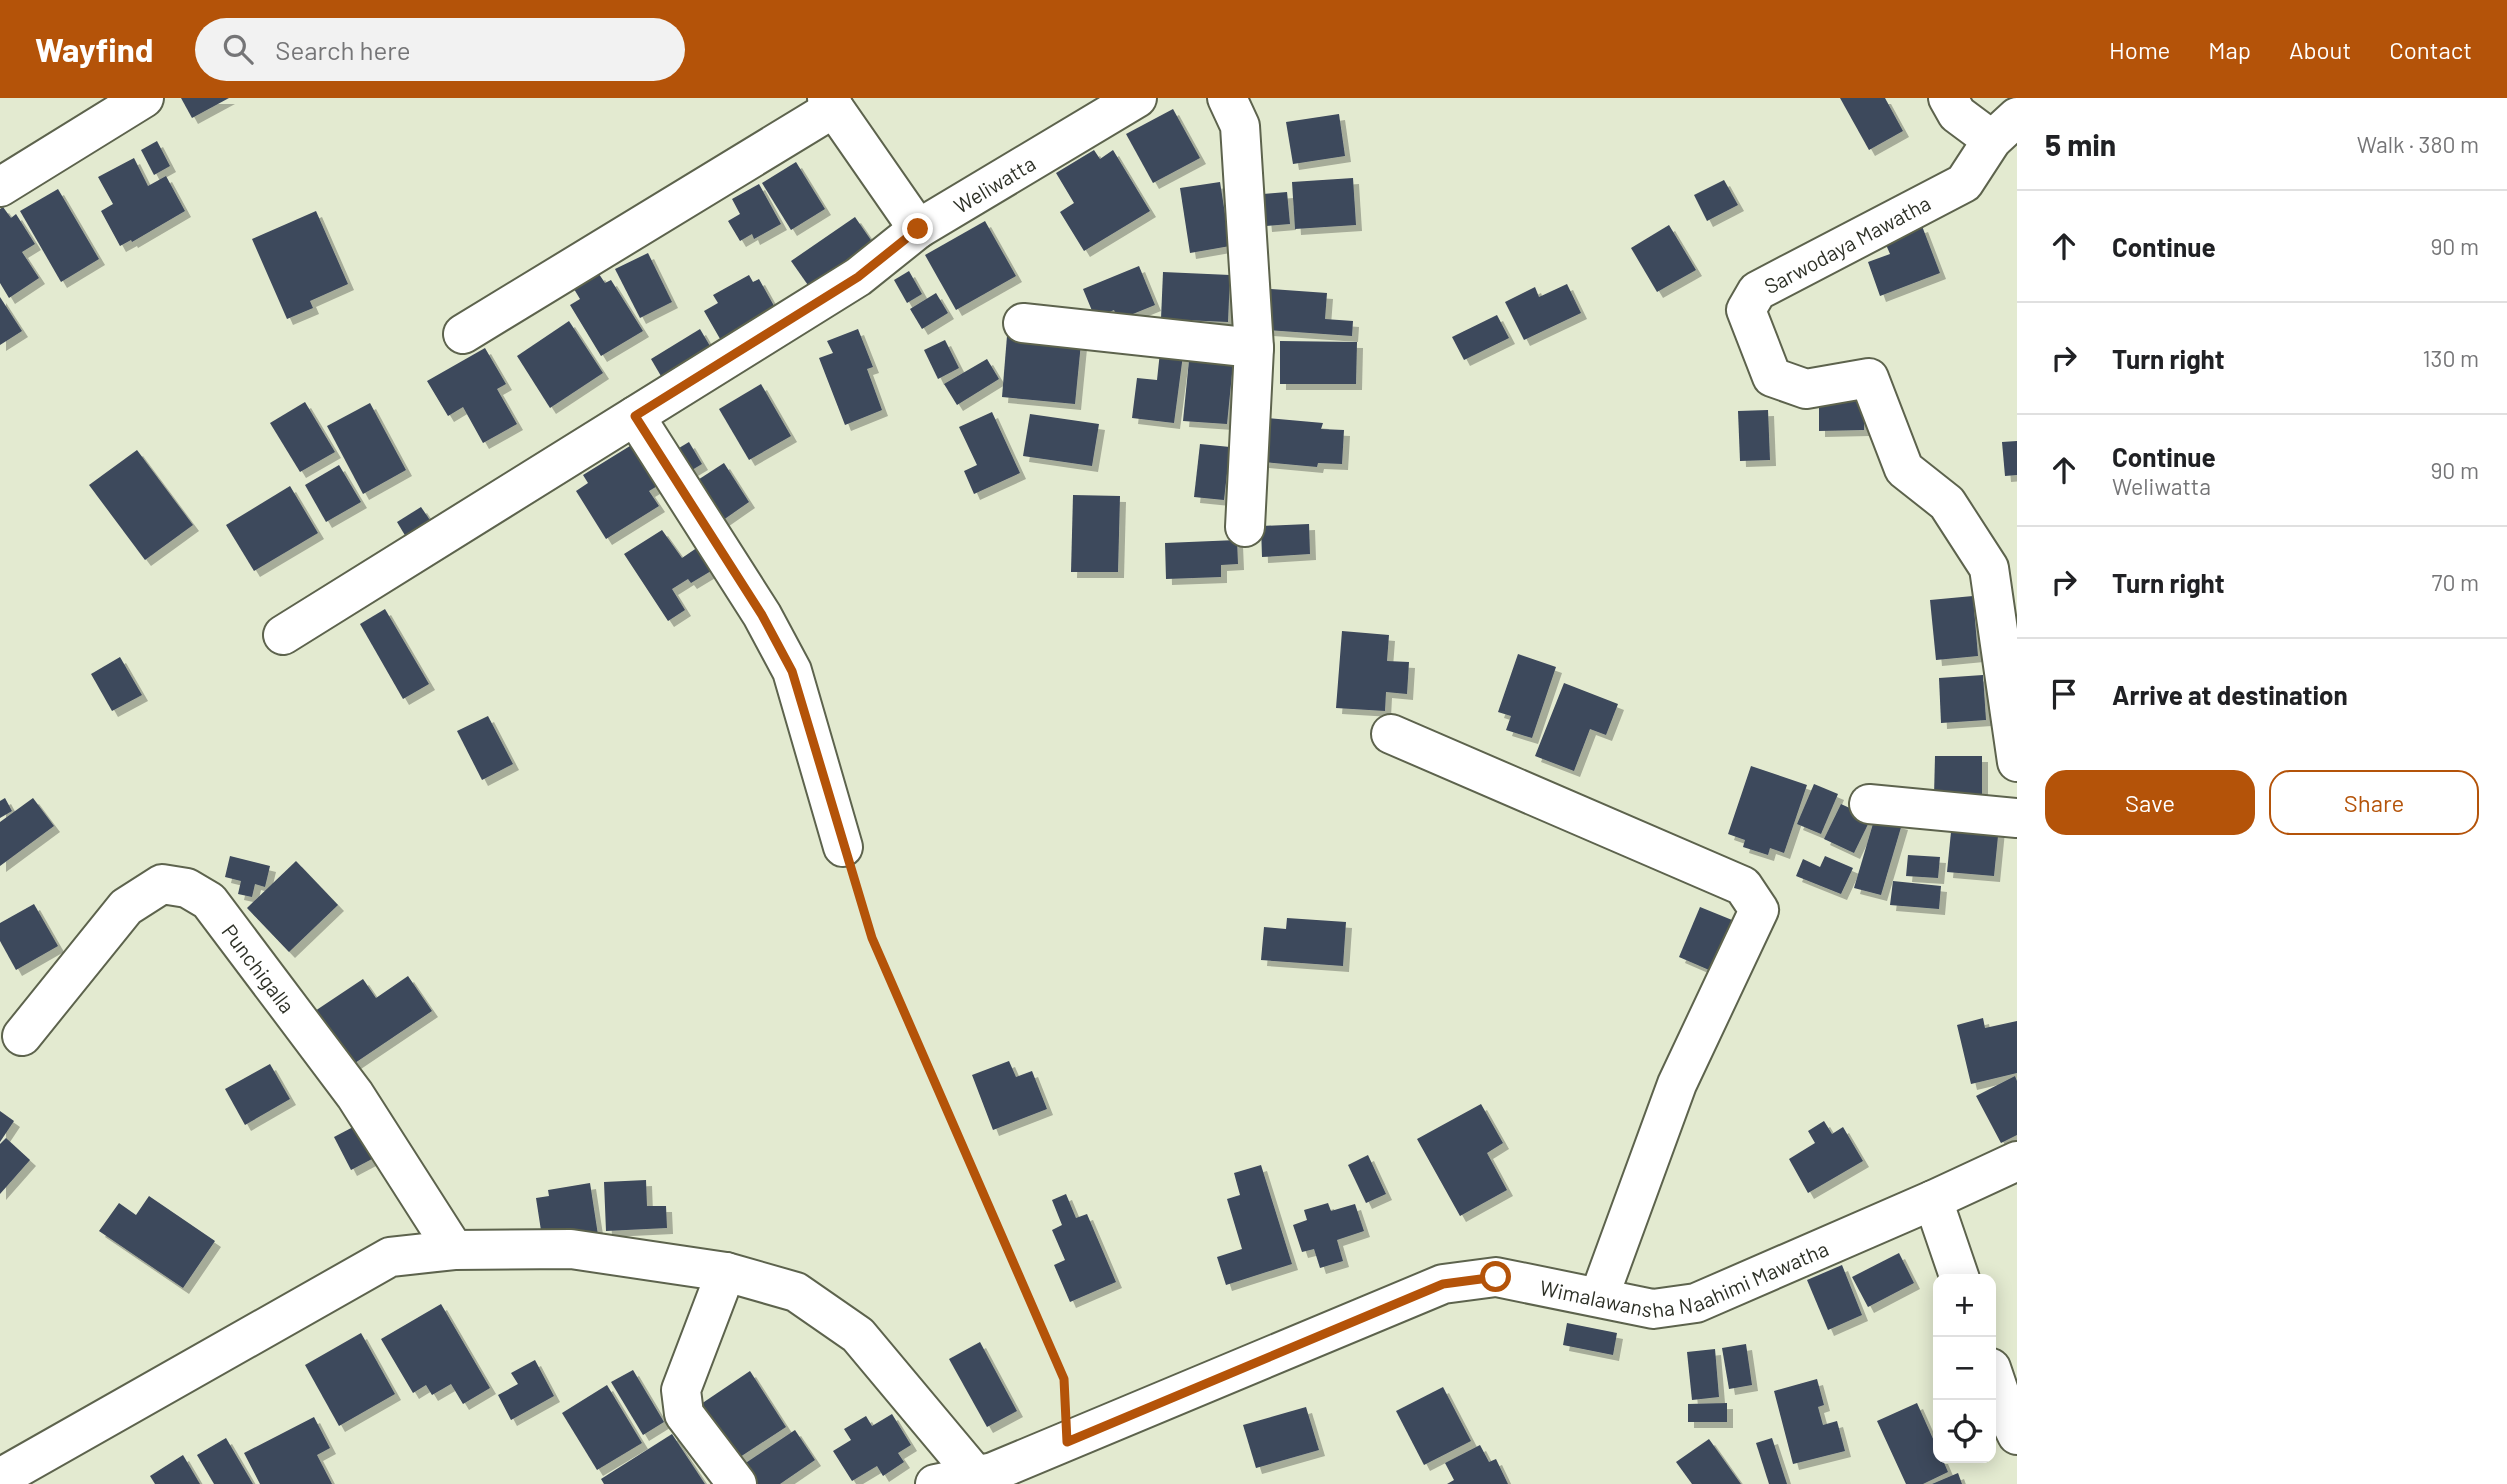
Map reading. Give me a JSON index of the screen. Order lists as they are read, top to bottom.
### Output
{
  "streets": {
    "street": [
      "Weliwatta",
      "Sarwodaya Mawatha",
      "Punchigalla",
      "Wimalawansha Naahimi Mawatha"
    ]
  },
  "page": {
    "header": "Wayfind",
    "search": "Search here",
    "nav": [
      "Home",
      "Map",
      "About",
      "Contact"
    ],
    "heading": ["5 min", "Walk · 380 m"],
    "list": [
      ["Continue", "90 m"],
      ["Turn right", "130 m"],
      ["Continue", "Weliwatta", "90 m"],
      ["Turn right", "70 m"],
      "Arrive at destination"
    ],
    "buttons": ["Save", "Share"],
    "map_buttons": ["+", "−"]
  }
}
